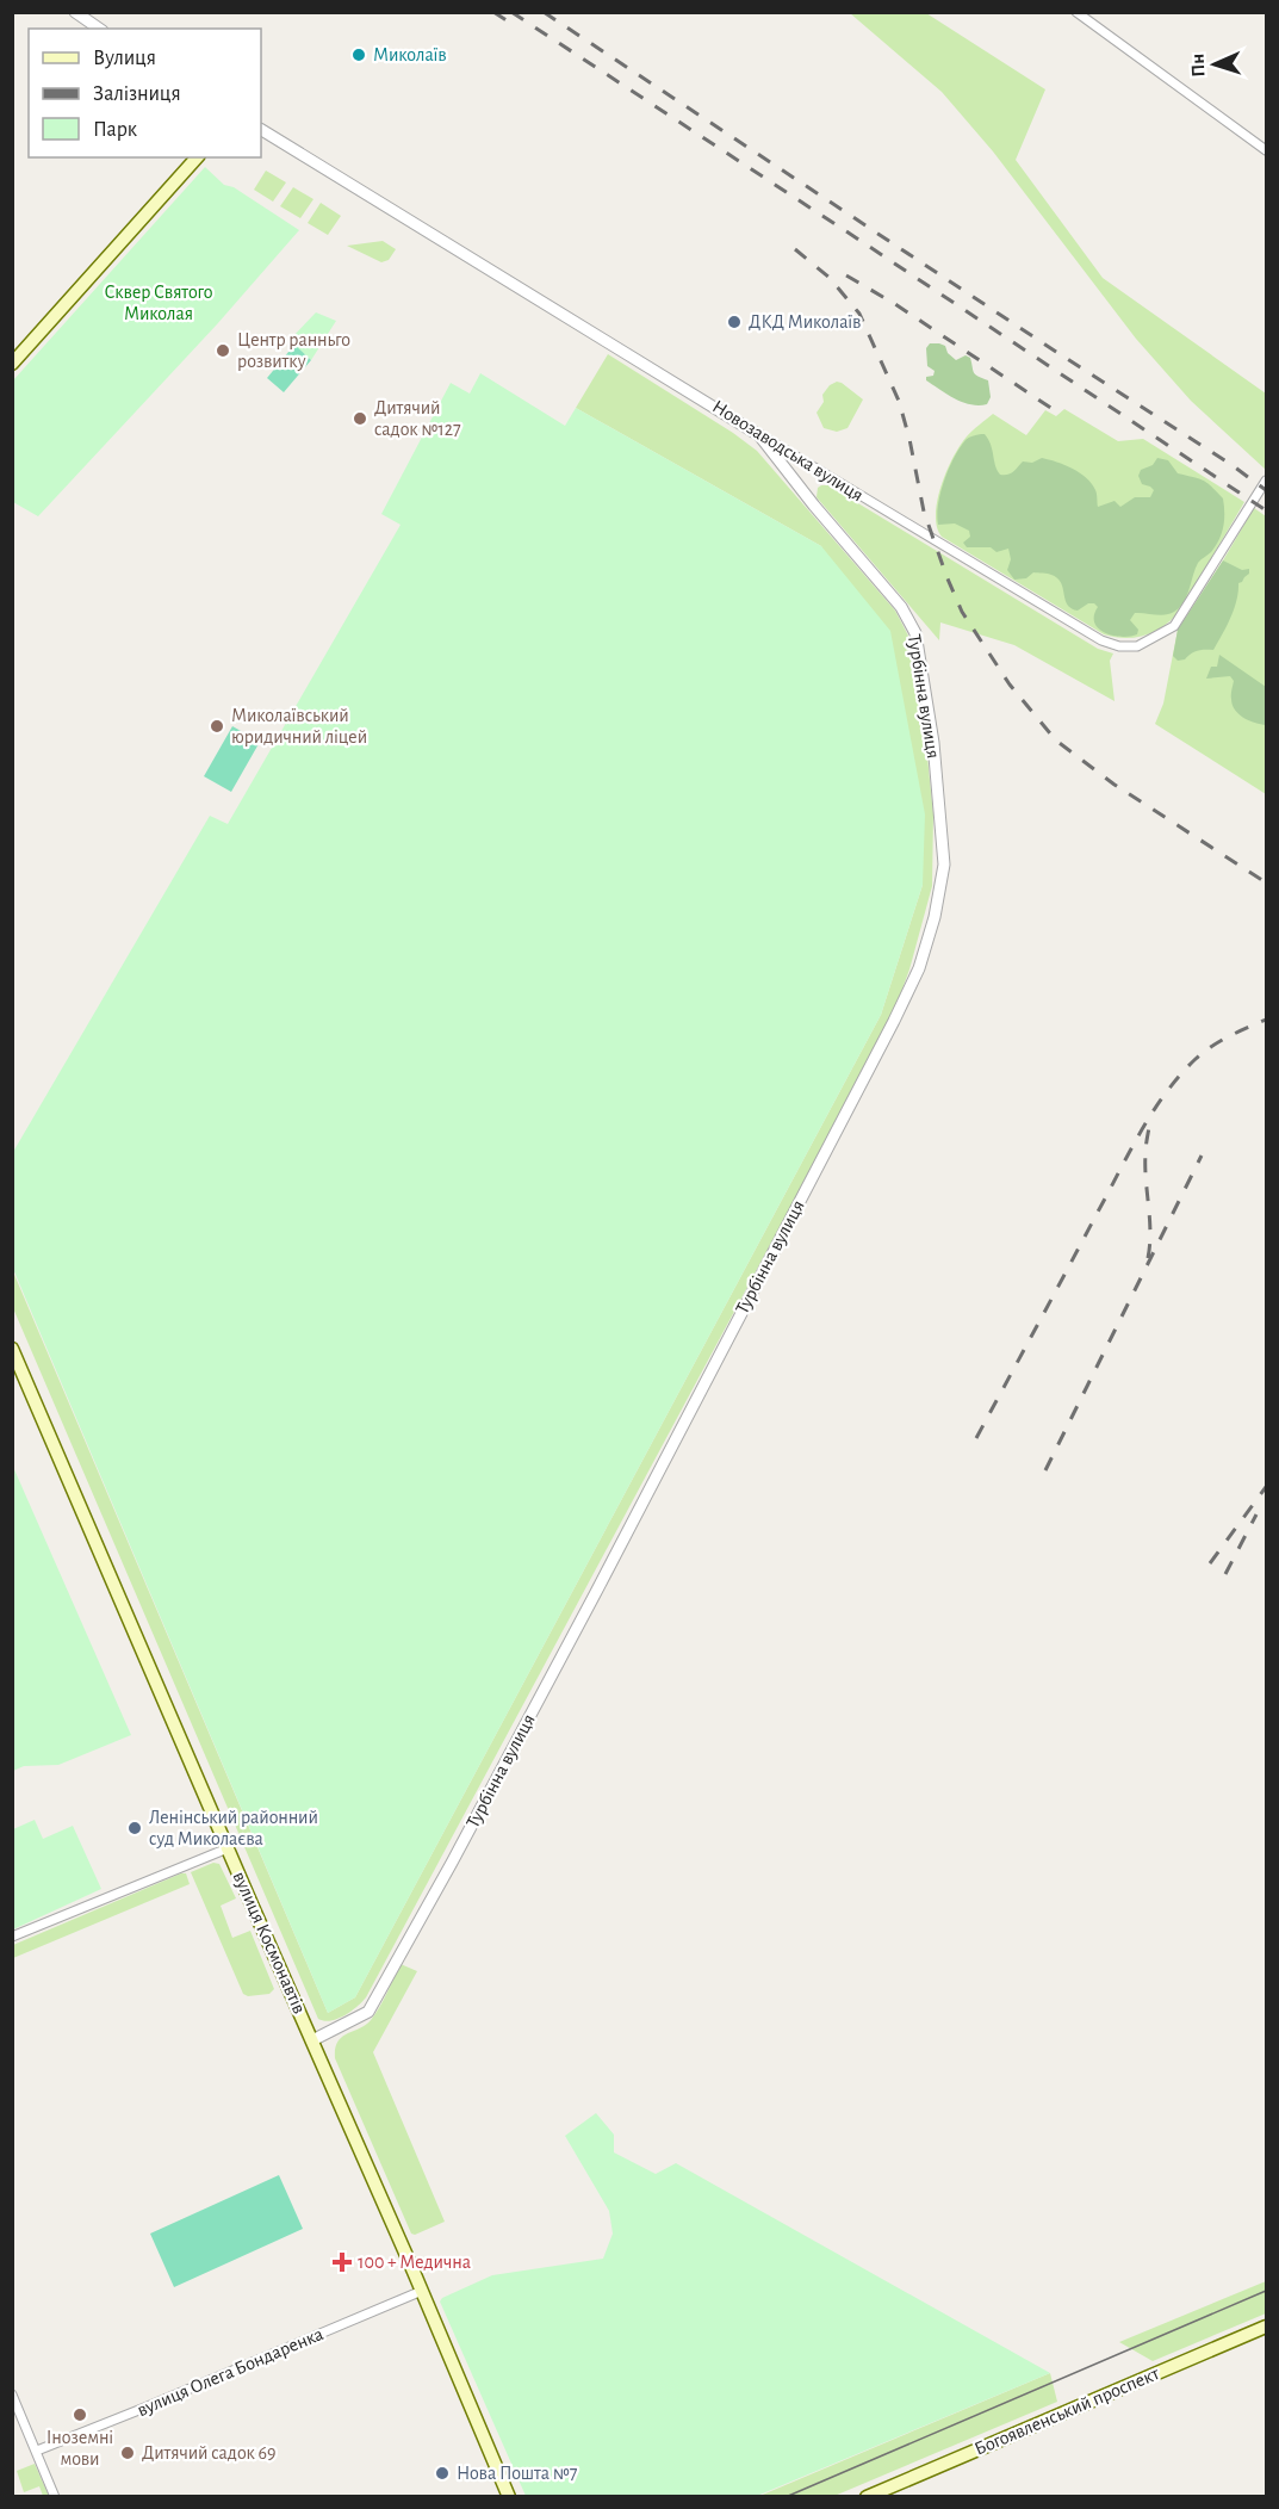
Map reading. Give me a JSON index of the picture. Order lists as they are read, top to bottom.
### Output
{
  "streets": {
    "main road": ["вулиця Космонавтів", "Богоявленський проспект"],
    "street": ["Новозаводська вулиця", "Турбінна вулиця", "вулиця Олега Бондаренка"]
  },
  "crossings": [
    ["Новозаводська вулиця", "Турбінна вулиця"],
    ["Турбінна вулиця", "вулиця Космонавтів"],
    ["вулиця Космонавтів", "вулиця Олега Бондаренка"]
  ],
  "parks": ["Сквер Святого Миколая"],
  "places": {
    "other": [
      "Миколаїв",
      "ДКД Миколаїв",
      "Центр ранньго розвитку",
      "Дитячий садок №127",
      "Миколаївський юридичний ліцей",
      "Ленінський районний суд Миколаєва",
      "Іноземні мови",
      "Дитячий садок 69",
      "Нова Пошта №7"
    ],
    "health": ["100 + Медична"]
  },
  "legend": ["Вулиця", "Залізниця", "Парк"],
  "north": "left"
}
